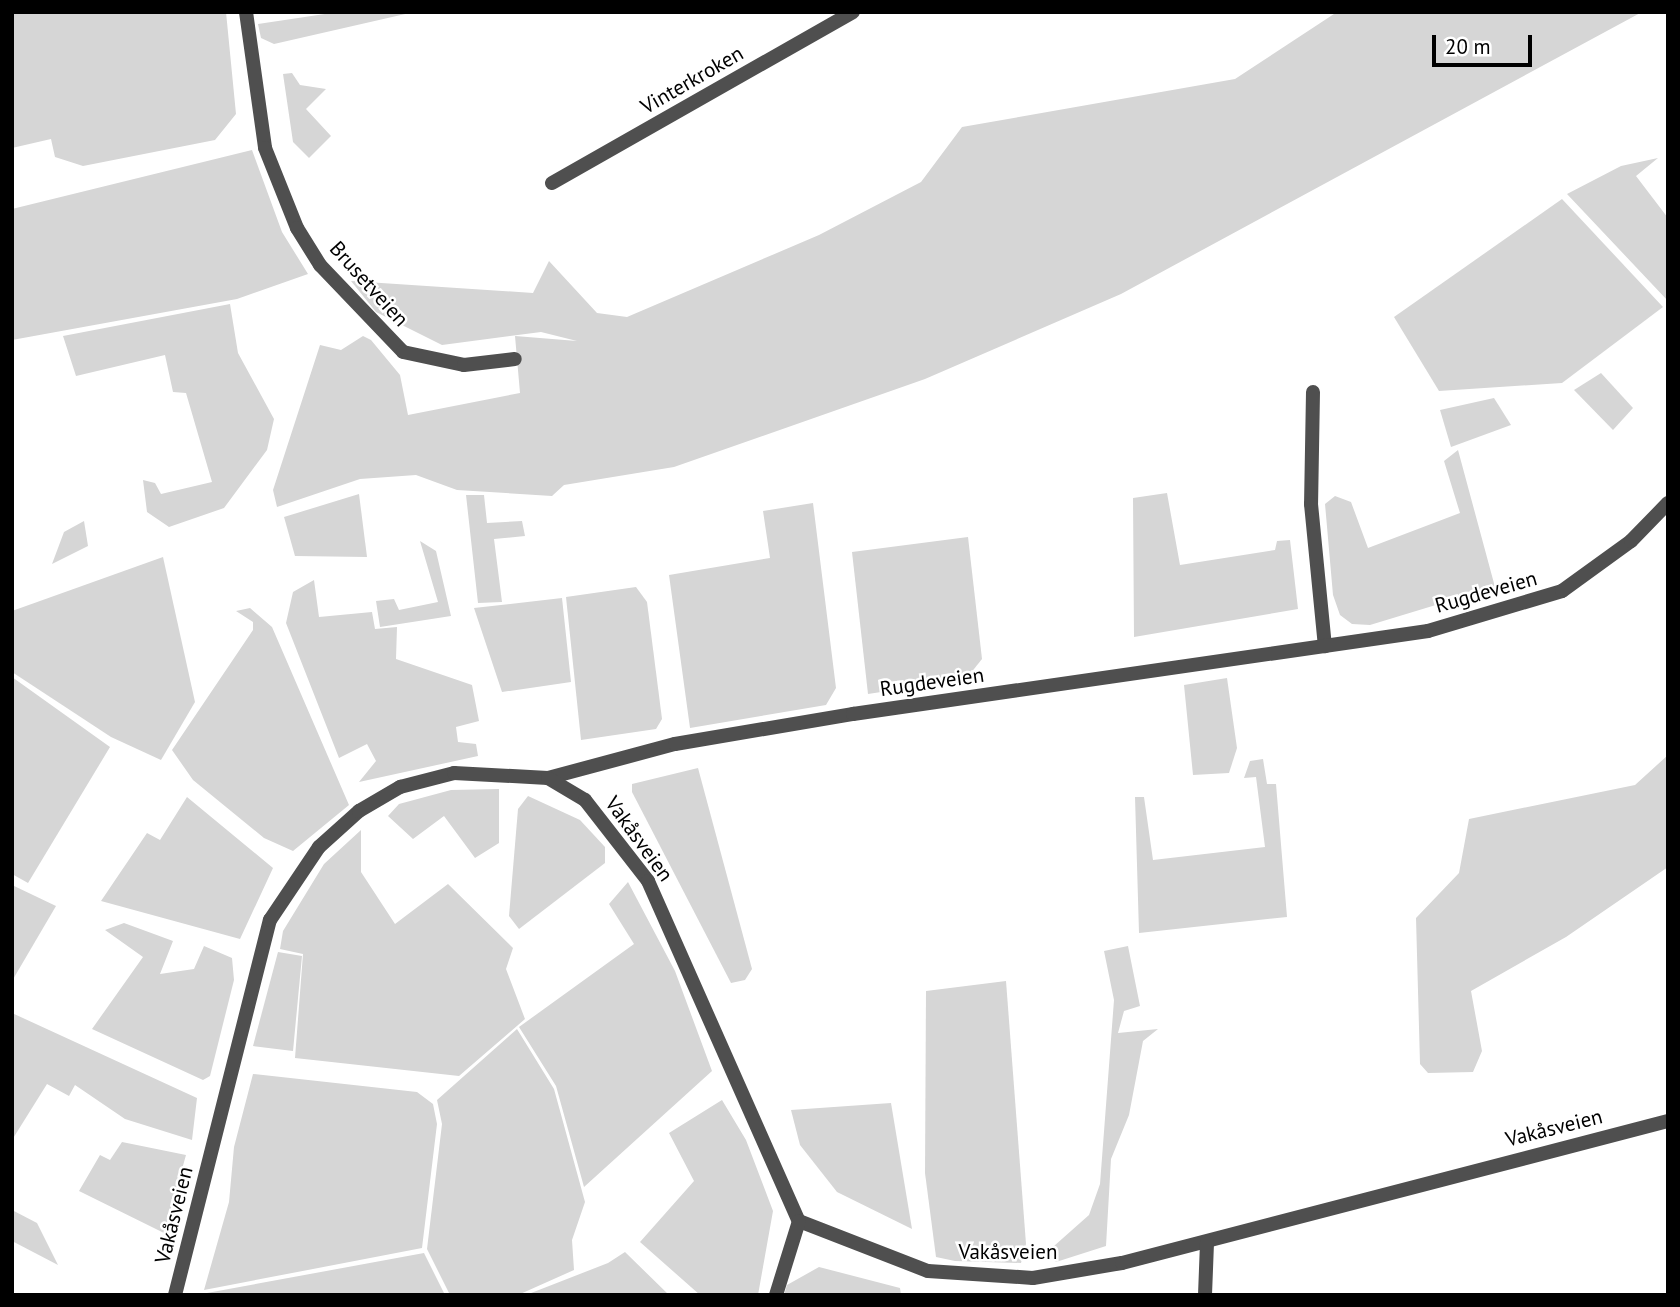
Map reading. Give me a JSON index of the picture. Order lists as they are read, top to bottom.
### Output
{
  "streets": {
    "street": [
      "Vinterkroken",
      "Brusetveien",
      "Rugdeveien",
      "Vakåsveien"
    ]
  },
  "crossings": [
    ["Rugdeveien", "Vakåsveien"]
  ],
  "scale_bar": "20 m"
}
